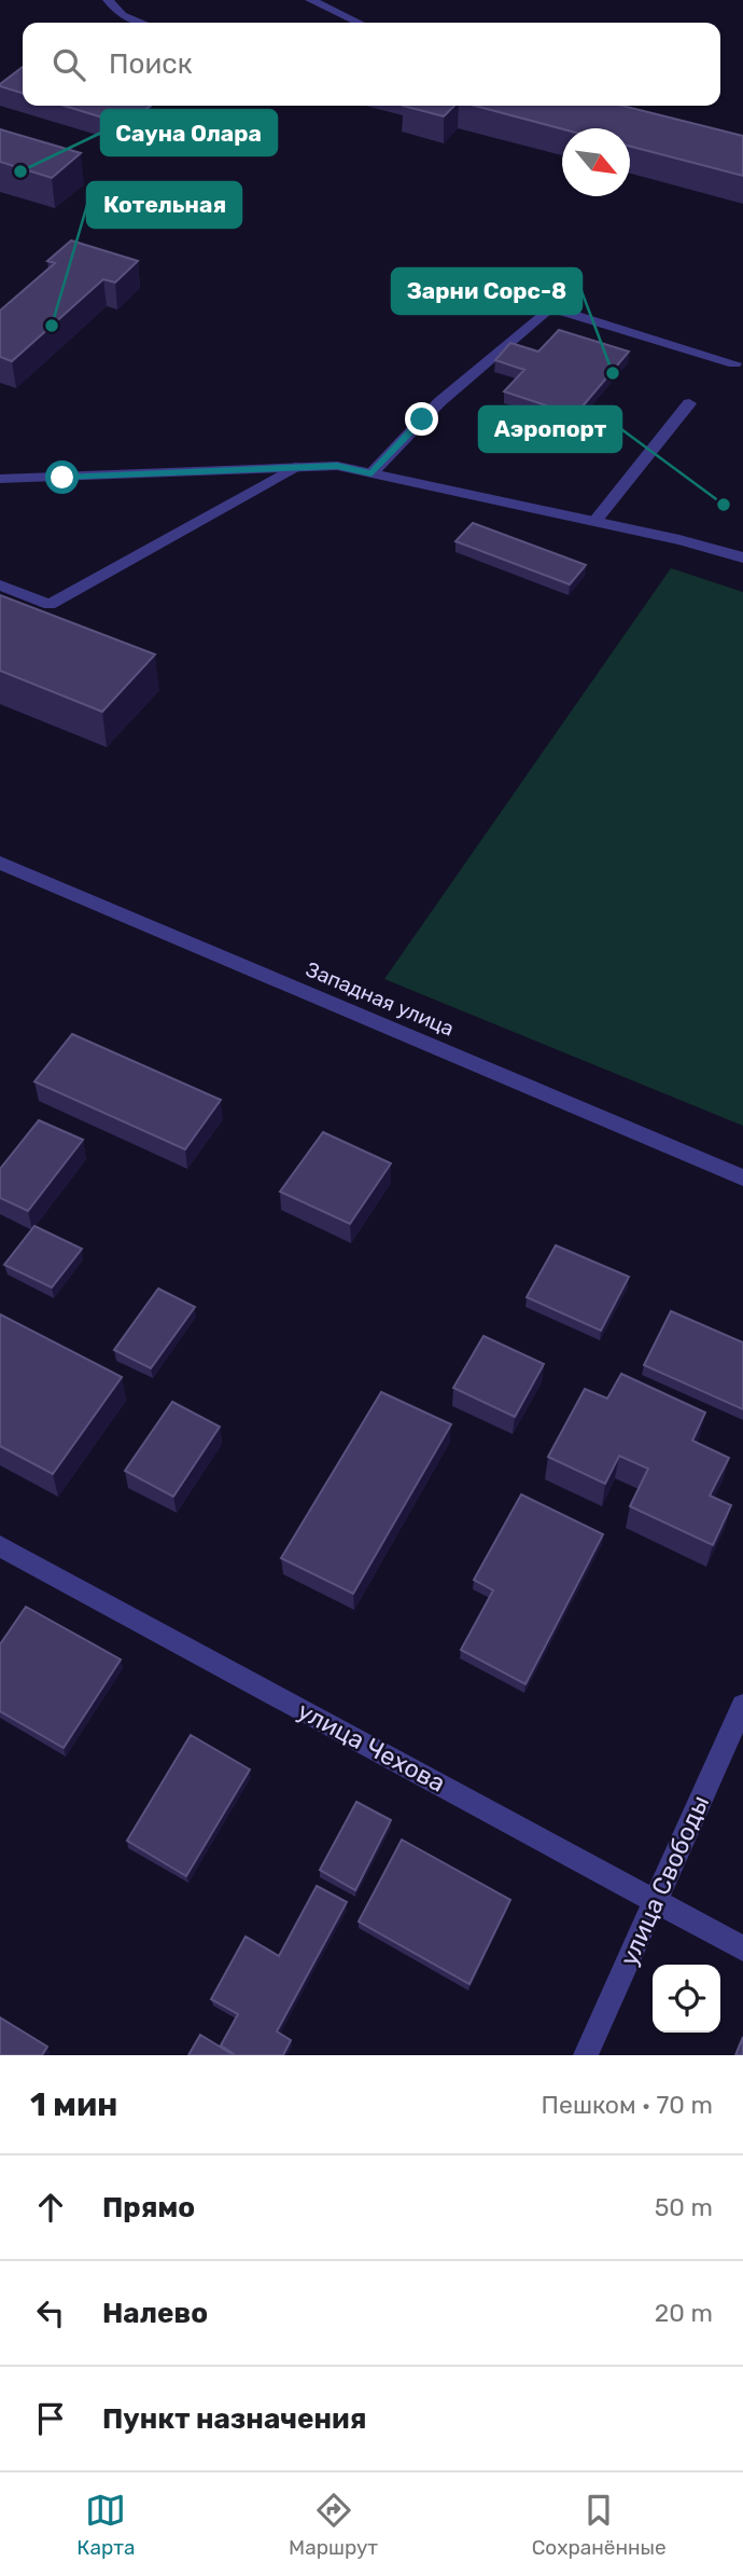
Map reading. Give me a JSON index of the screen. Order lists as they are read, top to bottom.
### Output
{
  "streets": {
    "street": ["Западная улица", "улица Чехова", "улица Свободы"]
  },
  "crossings": [
    ["улица Чехова", "улица Свободы"]
  ],
  "places": [
    "Сауна Олара",
    "Котельная",
    "Зарни Сорс-8",
    "Аэропорт"
  ],
  "north": "bottom right",
  "page": {
    "search": "Поиск",
    "heading": ["1 мин", "Пешком · 70 m"],
    "list": [
      ["Прямо", "50 m"],
      ["Налево", "20 m"],
      "Пункт назначения"
    ],
    "nav": ["Карта", "Маршрут", "Сохранённые"]
  }
}
